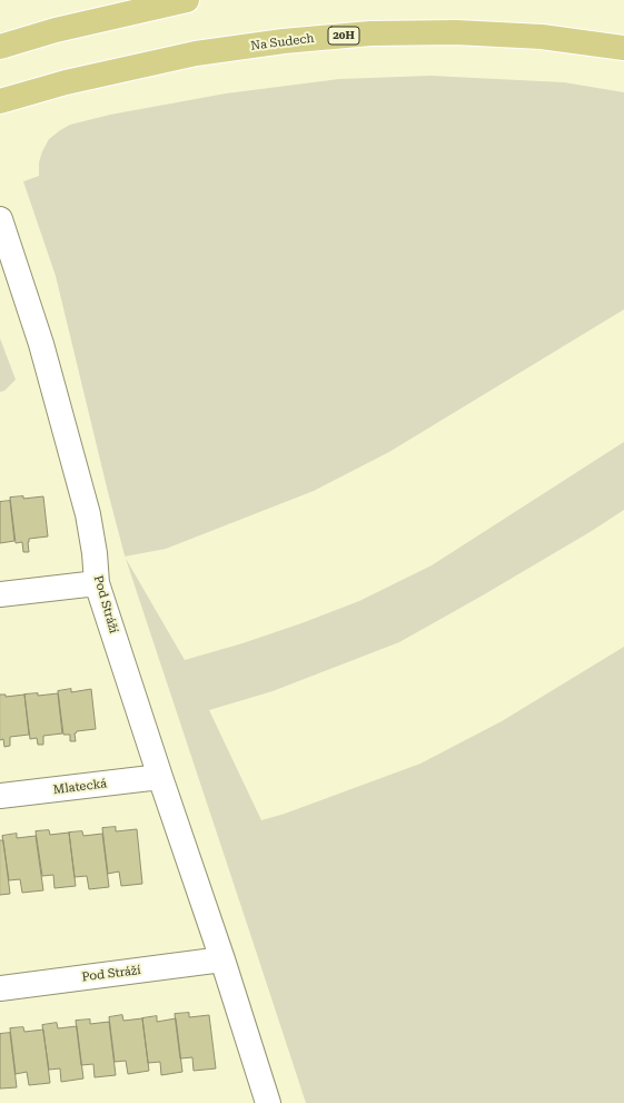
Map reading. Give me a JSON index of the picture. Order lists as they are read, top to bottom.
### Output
{
  "streets": {
    "main road": ["20H", "Na Sudech"],
    "street": ["Pod Stráží", "Mlatecká"]
  },
  "crossings": [
    ["Pod Stráží", "Mlatecká"]
  ]
}
